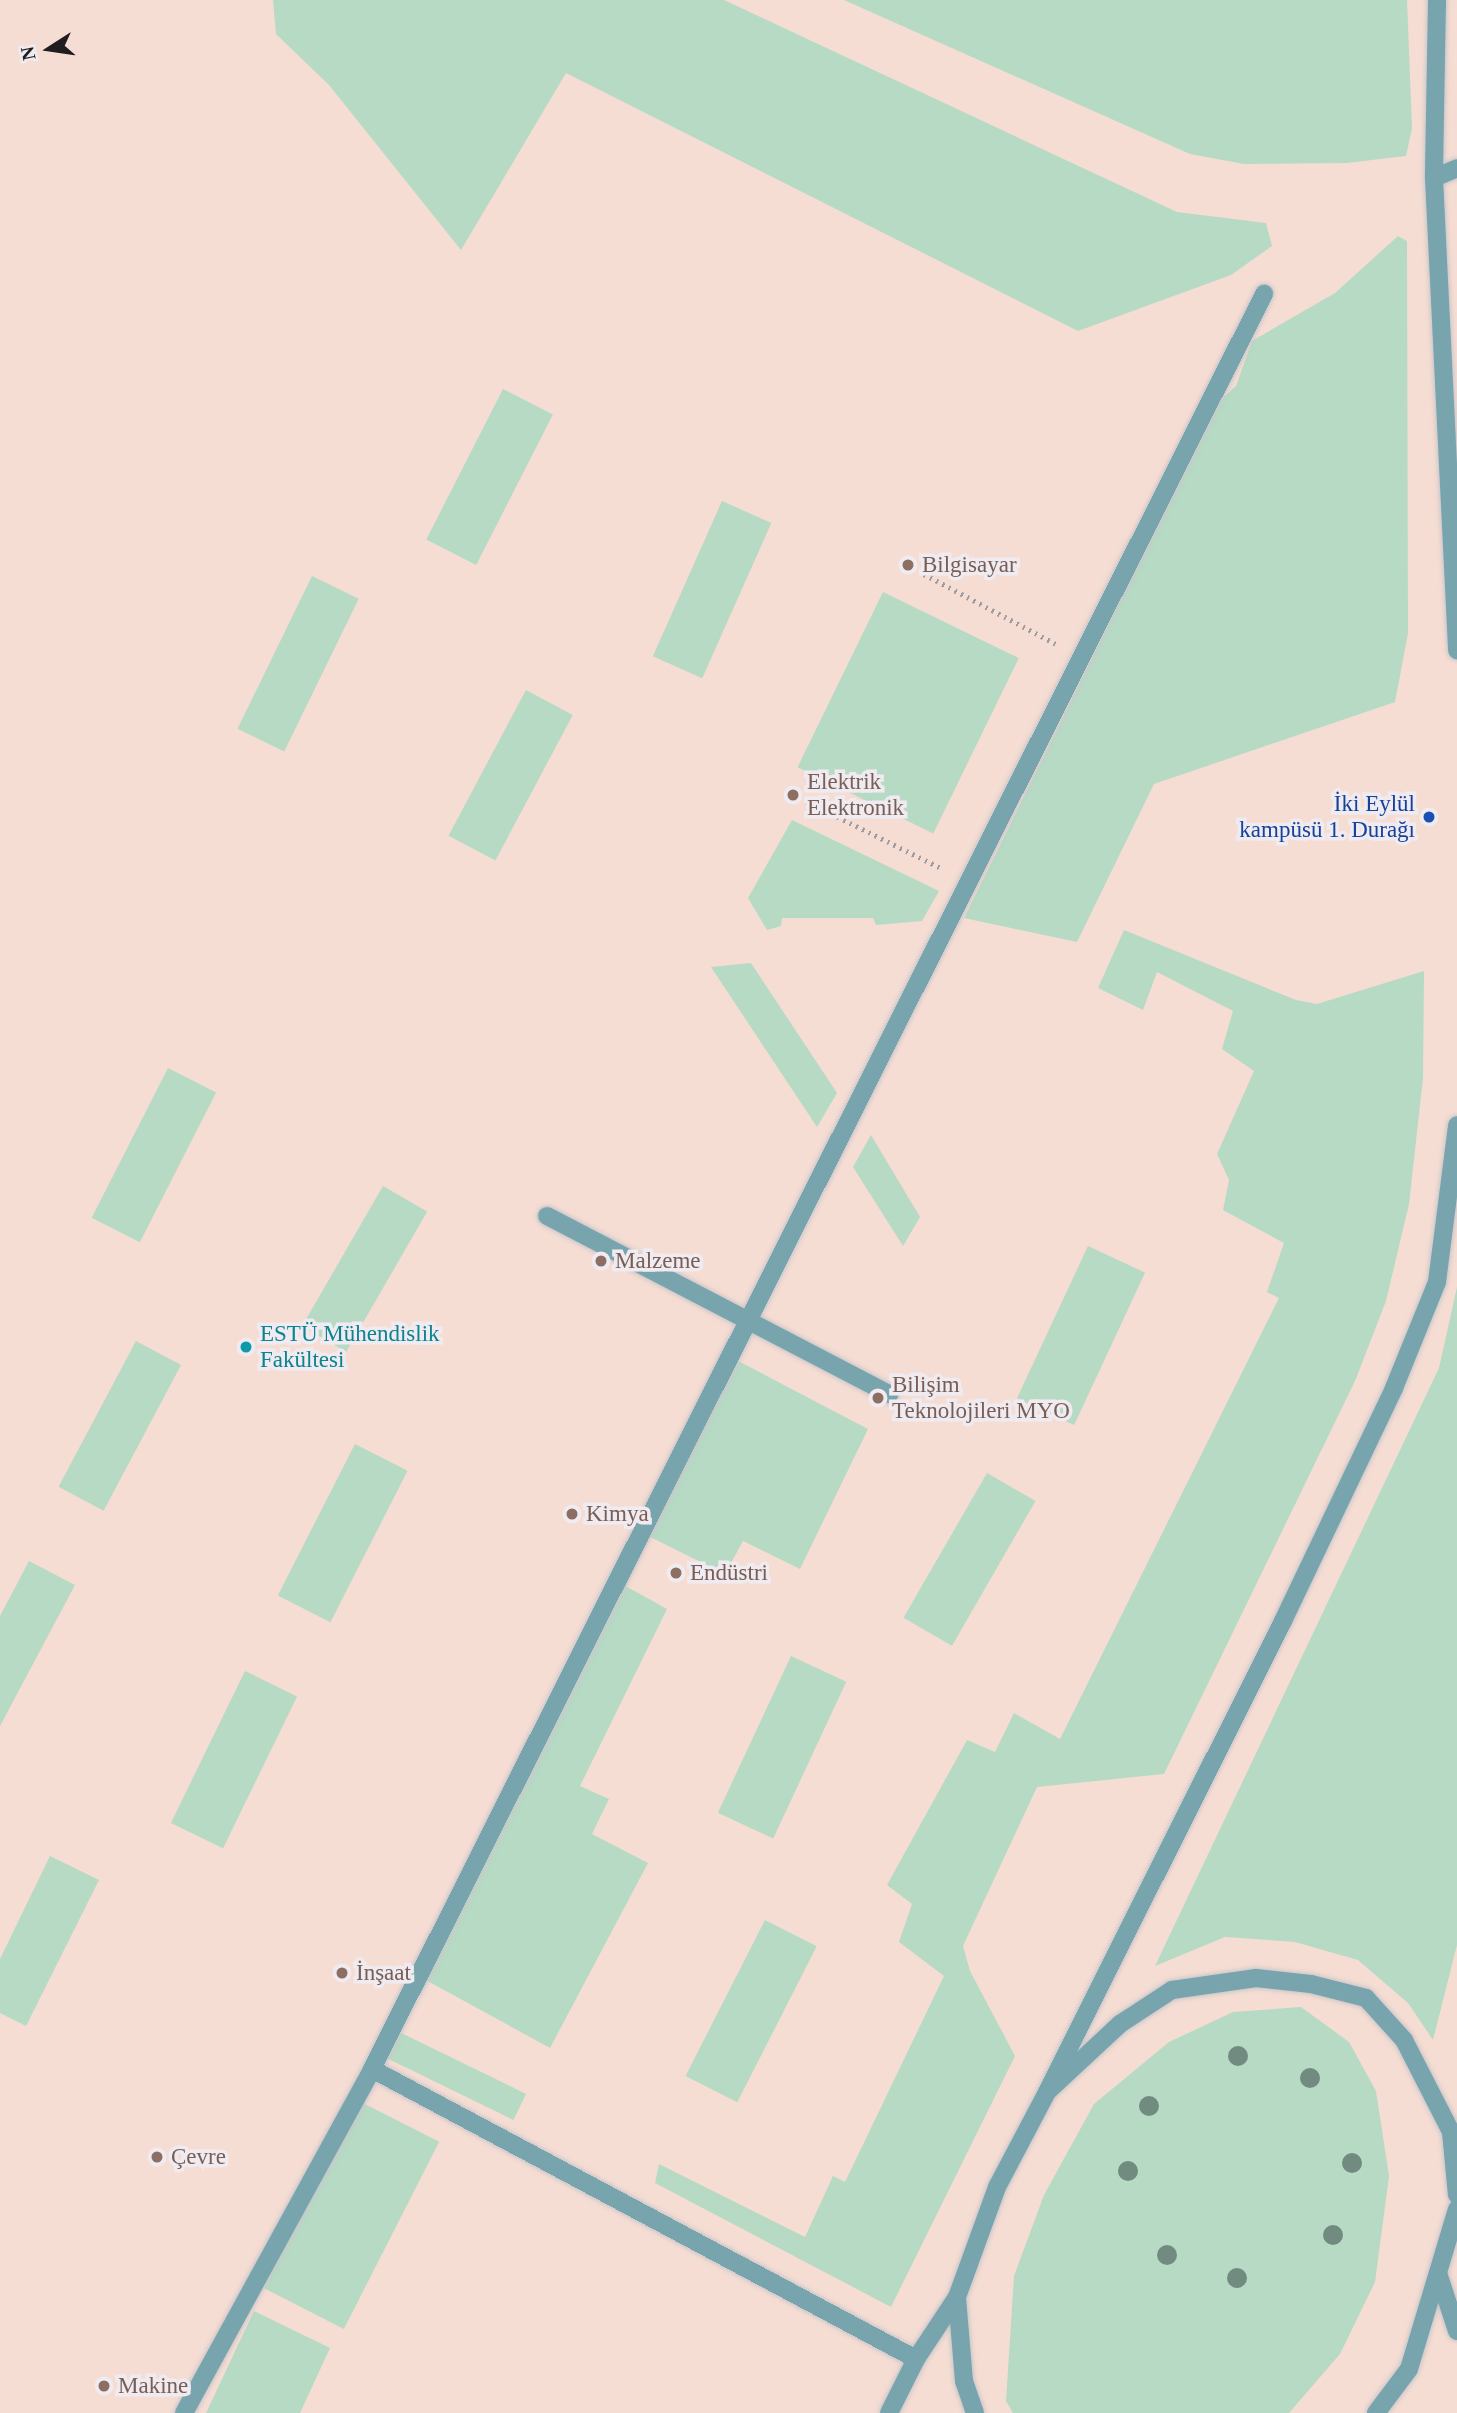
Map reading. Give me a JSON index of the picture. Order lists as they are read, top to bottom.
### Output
{
  "places": [
    "Bilgisayar",
    "Elektrik Elektronik",
    "İki Eylül kampüsü 1. Durağı",
    "Malzeme",
    "ESTÜ Mühendislik Fakültesi",
    "Bilişim Teknolojileri MYO",
    "Kimya",
    "Endüstri",
    "İnşaat",
    "Çevre",
    "Makine"
  ],
  "north": "left"
}
